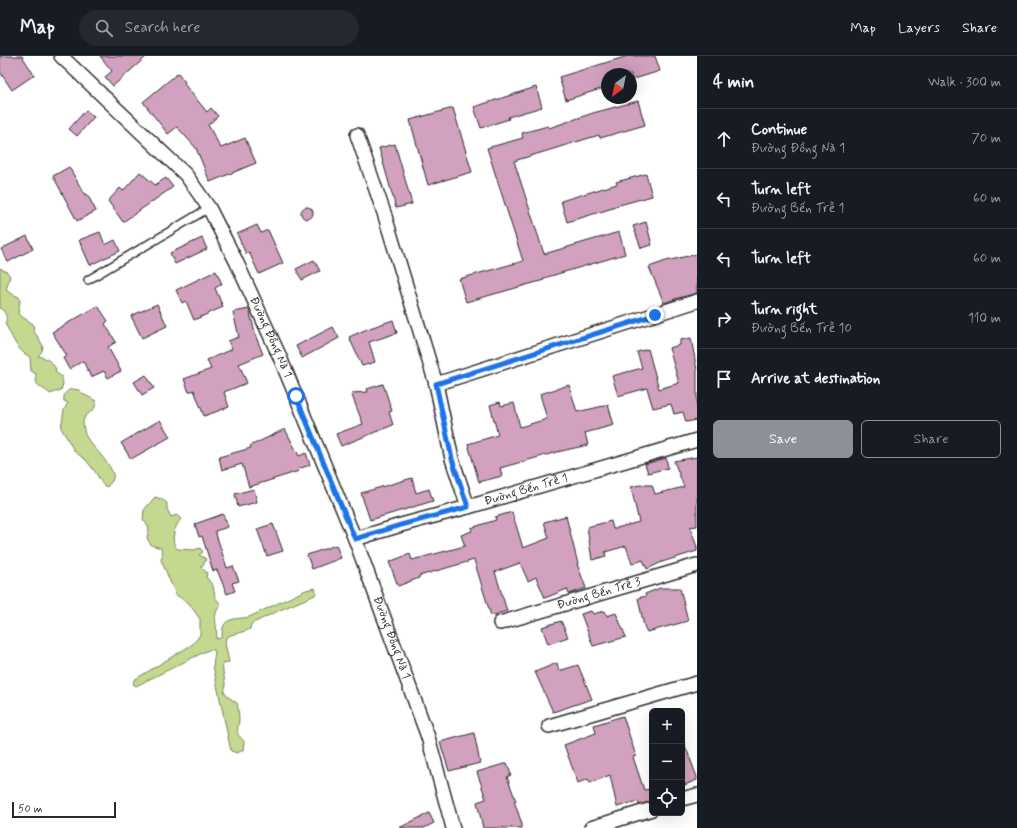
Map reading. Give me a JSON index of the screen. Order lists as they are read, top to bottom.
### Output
{
  "streets": {
    "street": ["Đường Đồng Nà 1", "Đường Bến Trễ 1", "Đường Bến Trễ 3"]
  },
  "crossings": [
    ["Đường Đồng Nà 1", "Đường Bến Trễ 1"]
  ],
  "scale_bar": "50 m",
  "north": "bottom left",
  "page": {
    "header": "Map",
    "search": "Search here",
    "nav": ["Map", "Layers", "Share"],
    "heading": ["4 min", "Walk · 300 m"],
    "list": [
      ["Continue", "Đường Đồng Nà 1", "70 m"],
      ["Turn left", "Đường Bến Trễ 1", "60 m"],
      ["Turn left", "60 m"],
      ["Turn right", "Đường Bến Trễ 10", "110 m"],
      "Arrive at destination"
    ],
    "buttons": ["Save", "Share"],
    "map_buttons": ["+", "−"],
    "scale": "50 m"
  }
}
